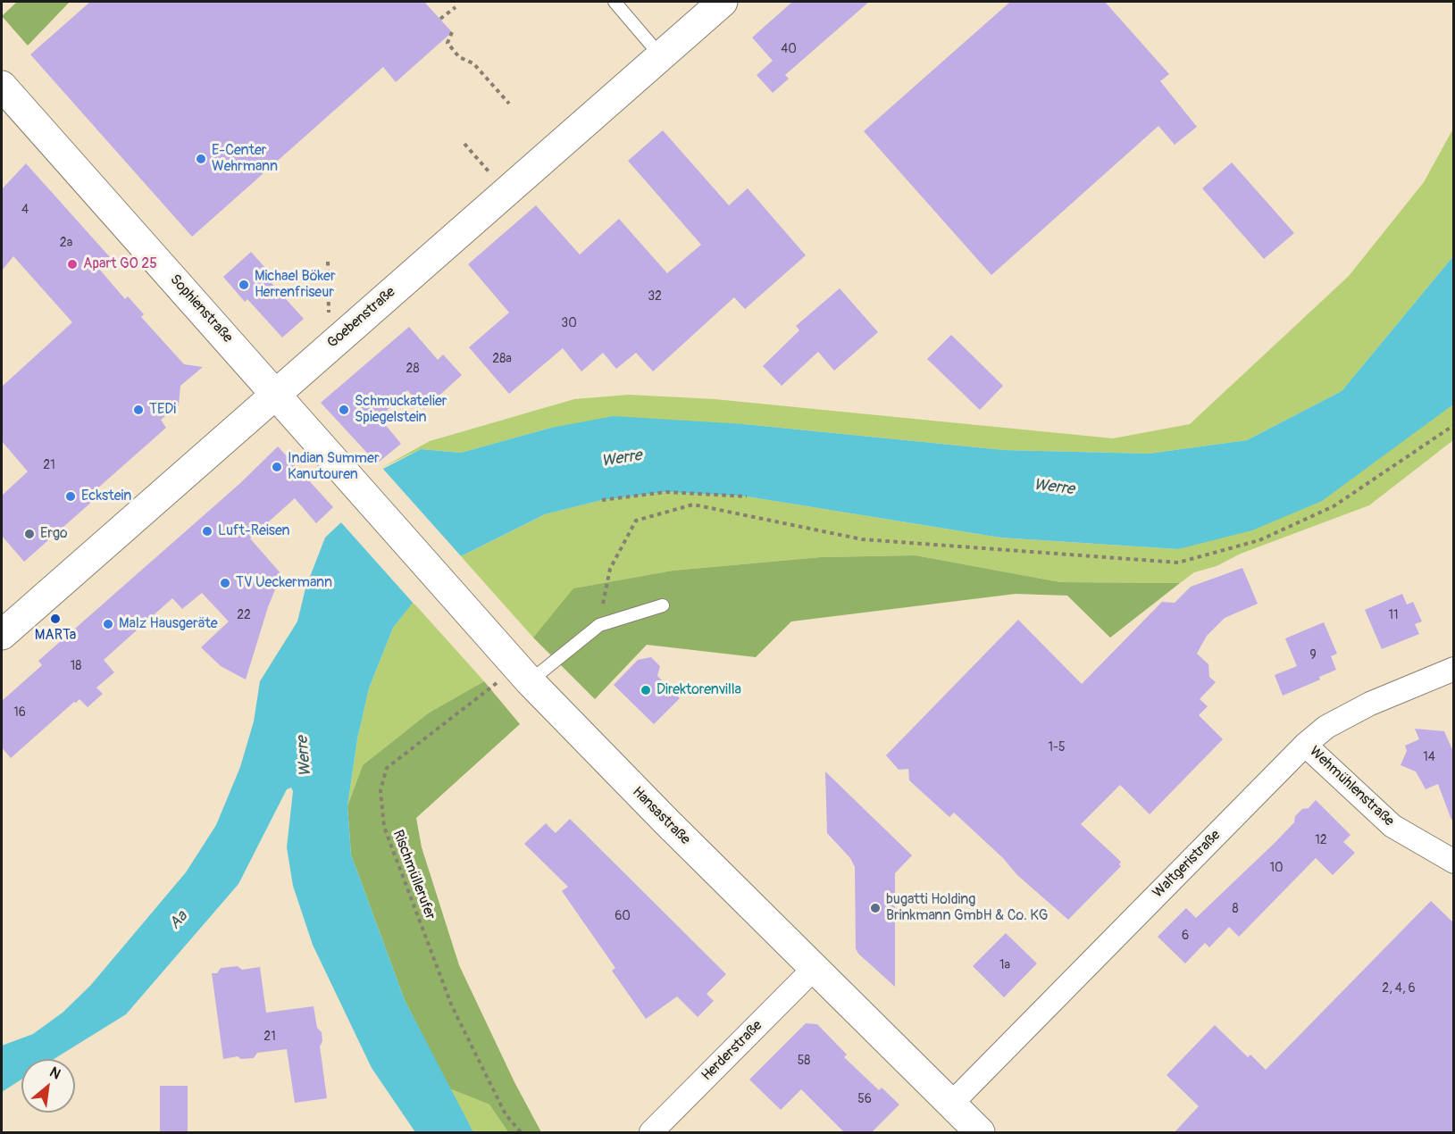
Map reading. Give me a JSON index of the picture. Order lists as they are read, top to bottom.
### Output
{
  "streets": {
    "street": [
      "Sophienstraße",
      "Goebenstraße",
      "Wehmühlenstraße",
      "Hansastraße",
      "Waltgeristraße",
      "Herderstraße"
    ],
    "path": ["Rischmüllerufer"]
  },
  "crossings": [
    ["Sophienstraße", "Goebenstraße"],
    ["Sophienstraße", "Hansastraße"],
    ["Wehmühlenstraße", "Waltgeristraße"],
    ["Hansastraße", "Waltgeristraße"],
    ["Hansastraße", "Rischmüllerufer"],
    ["Hansastraße", "Herderstraße"]
  ],
  "water": ["Werre", "Aa"],
  "places": [
    "E-Center Wehrmann",
    "Apart GO 25",
    "Michael Böker Herrenfriseur",
    "TEDi",
    "Schmuckatelier Spiegelstein",
    "Indian Summer Kanutouren",
    "Eckstein",
    "Luft-Reisen",
    "Ergo",
    "TV Ueckermann",
    "MARTa",
    "Malz Hausgeräte",
    "Direktorenvilla",
    "bugatti Holding Brinkmann GmbH & Co. KG"
  ],
  "house_numbers": [
    "40",
    "4",
    "2a",
    "32",
    "30",
    "28a",
    "28",
    "21",
    "22",
    "11",
    "9",
    "18",
    "16",
    "1-5",
    "14",
    "12",
    "10",
    "8",
    "60",
    "6",
    "1a",
    "2, 4, 6",
    "21",
    "58",
    "56"
  ],
  "north": "top right"
}
